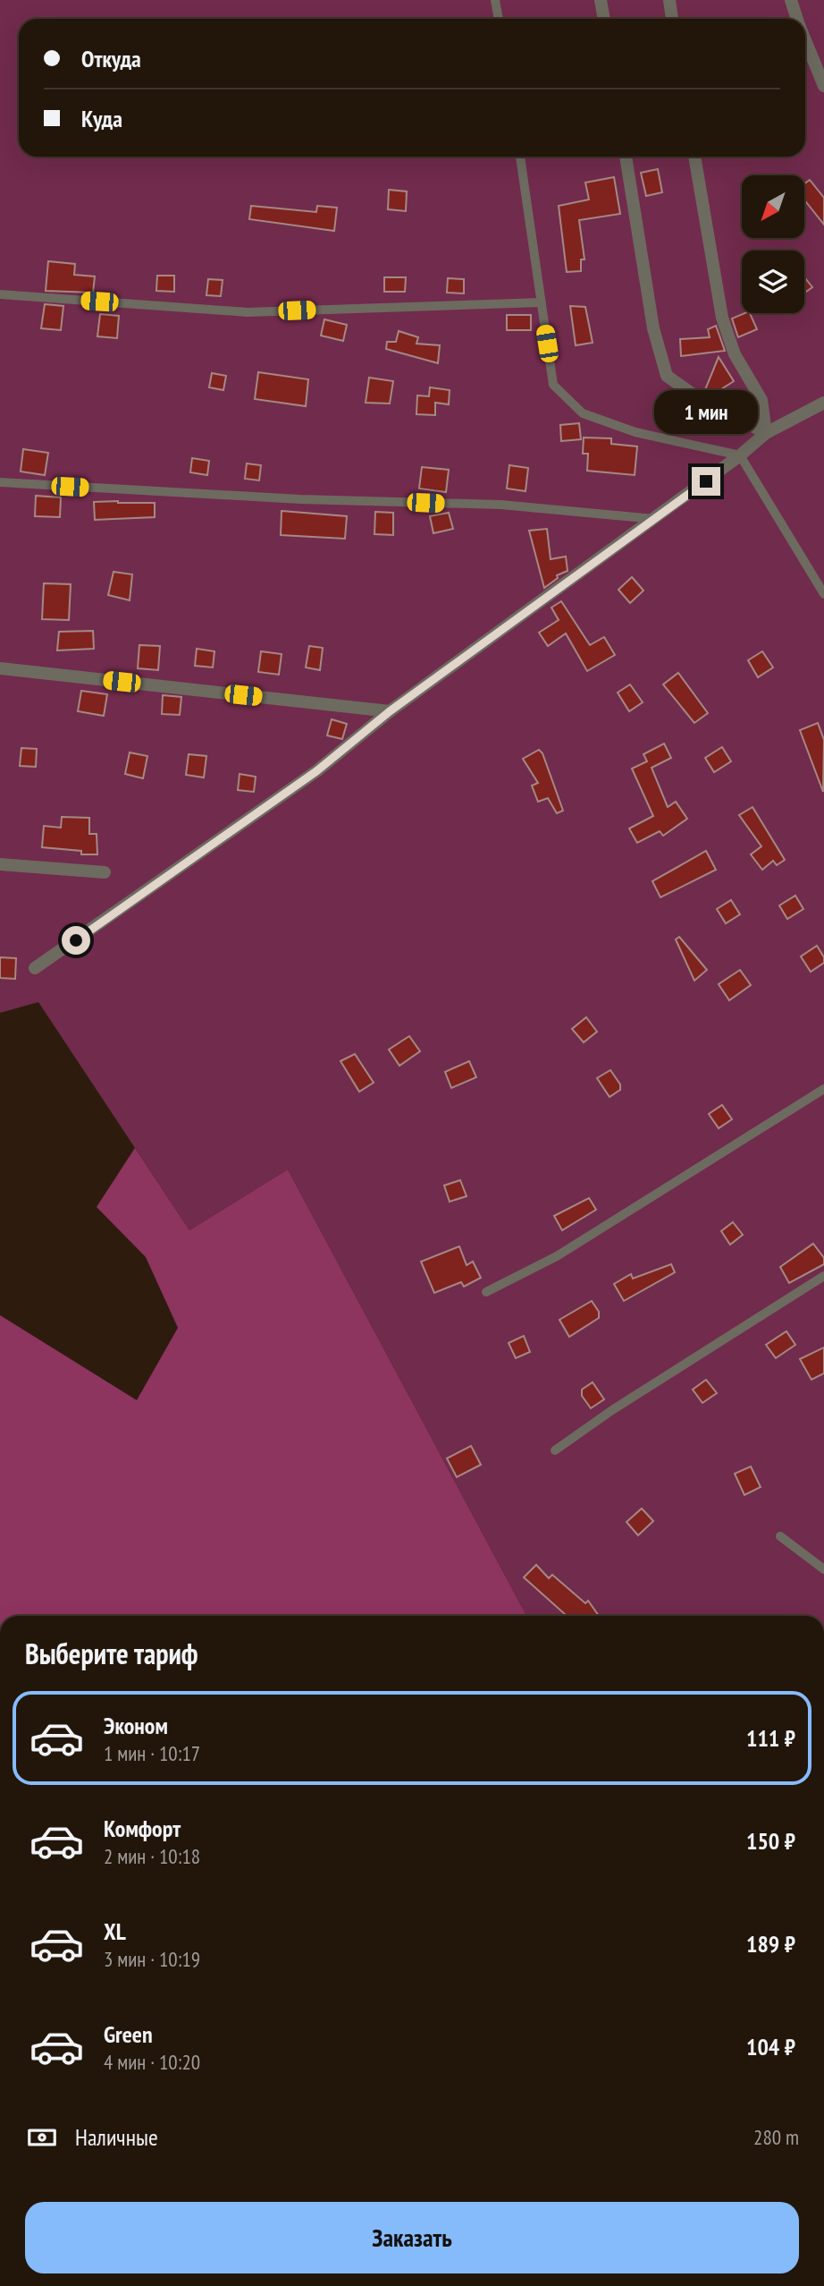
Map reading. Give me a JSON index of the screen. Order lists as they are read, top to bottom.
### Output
{
  "north": "bottom left",
  "page": {
    "banner": ["Откуда", "Куда"],
    "bubble": "1 мин",
    "heading": "Выберите тариф",
    "list": [
      {
        "name": "Эконом",
        "note": "1 мин · 10:17",
        "value": "111 ₽"
      },
      {
        "name": "Комфорт",
        "note": "2 мин · 10:18",
        "value": "150 ₽"
      },
      {
        "name": "XL",
        "note": "3 мин · 10:19",
        "value": "189 ₽"
      },
      {
        "name": "Green",
        "note": "4 мин · 10:20",
        "value": "104 ₽"
      }
    ],
    "pay": ["Наличные", "280 m"],
    "buttons": "Заказать"
  }
}
